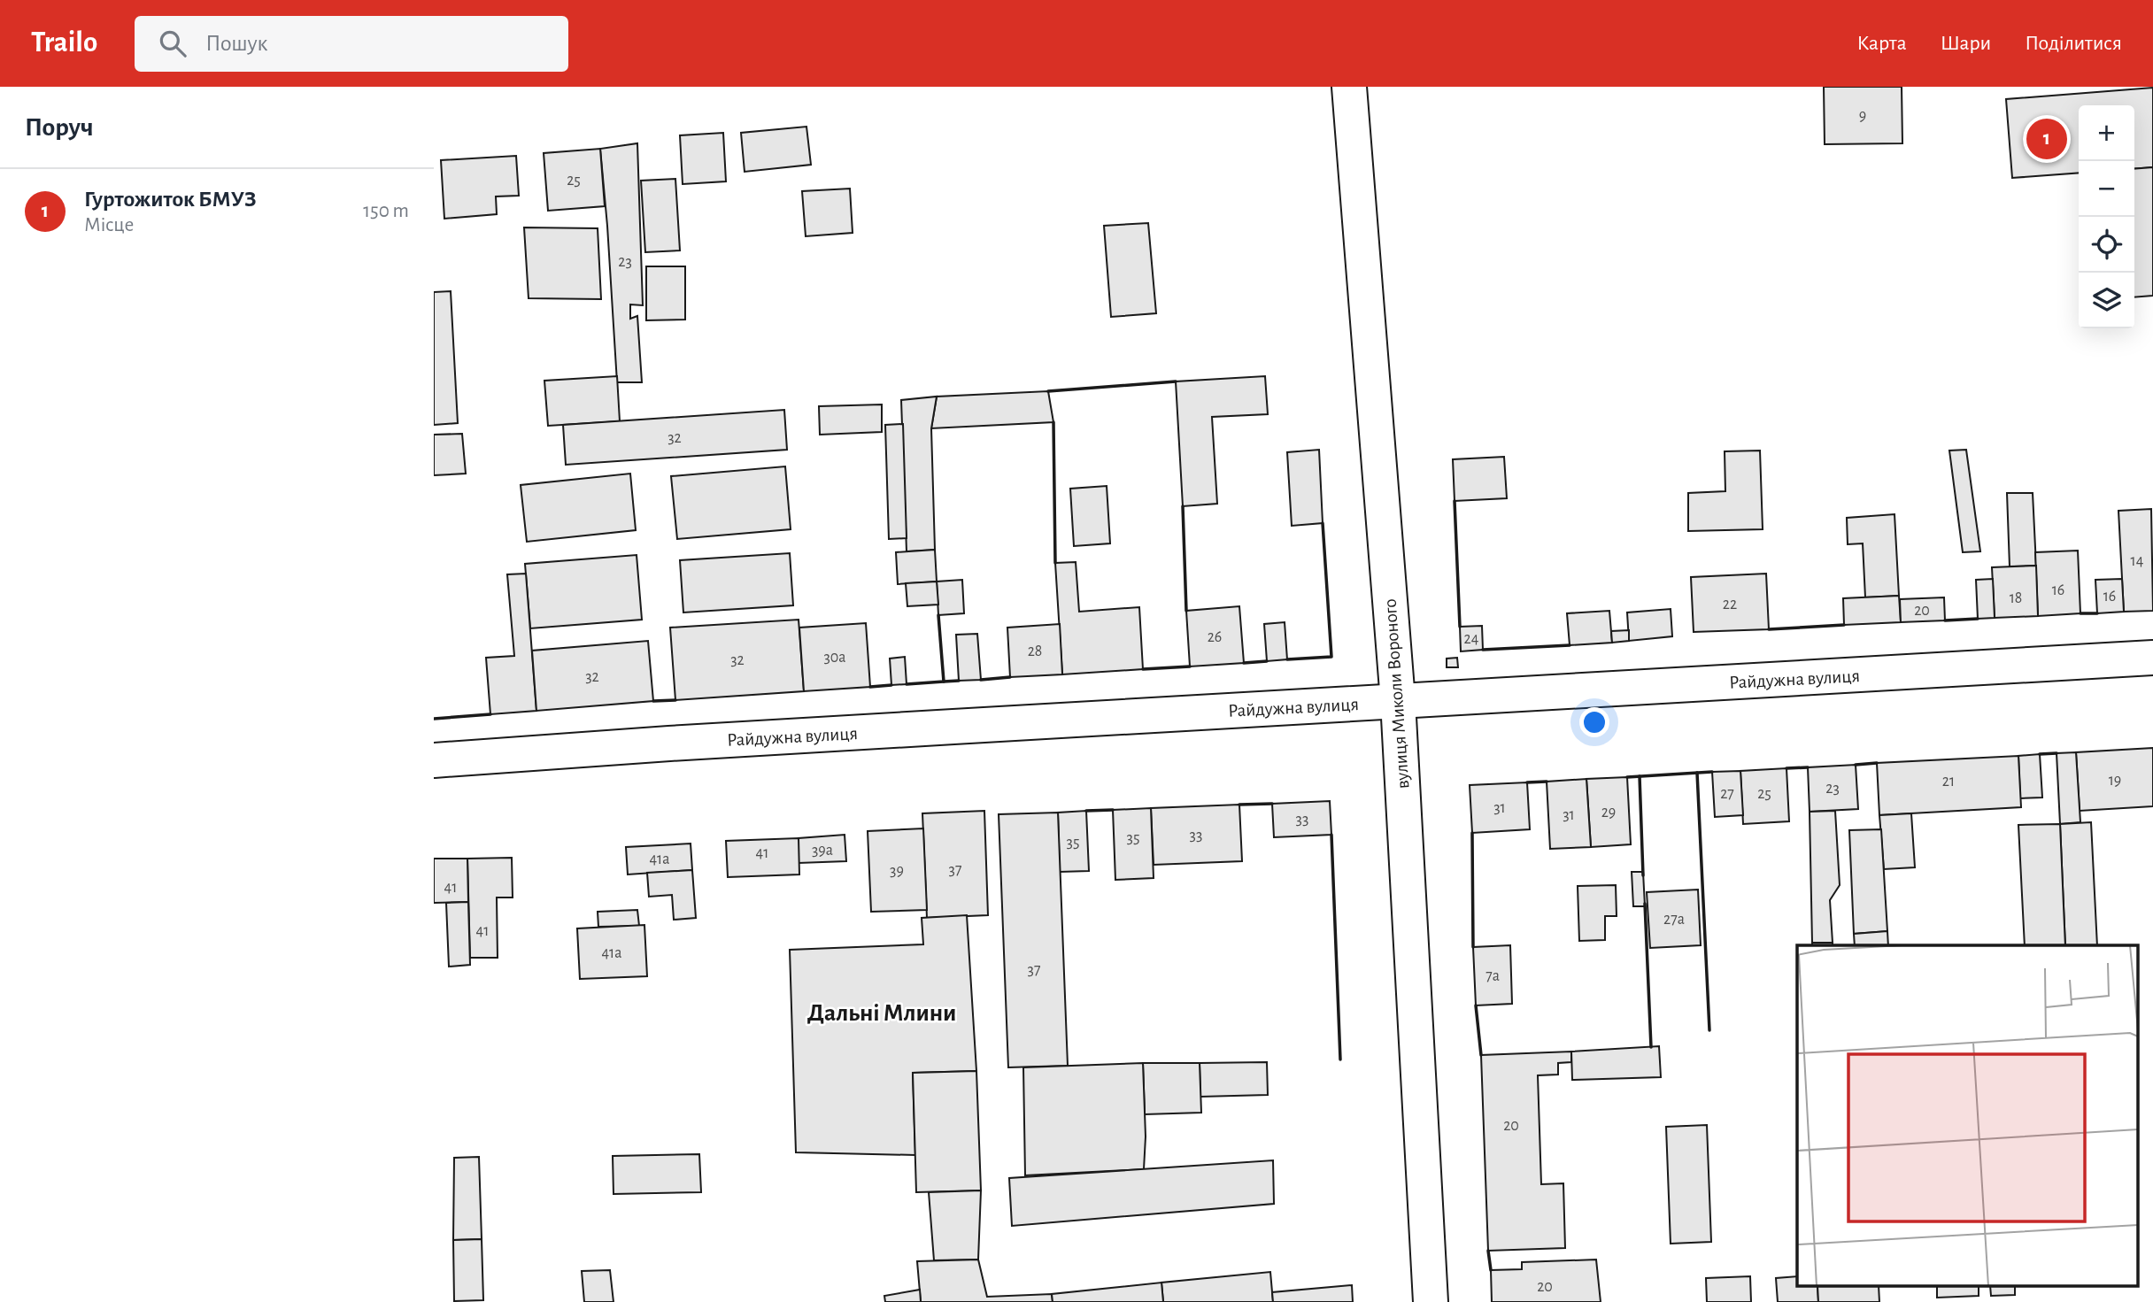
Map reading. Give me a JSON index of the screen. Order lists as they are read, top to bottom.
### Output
{
  "streets": {
    "street": ["Райдужна вулиця", "вулиця Миколи Вороного"]
  },
  "crossings": [
    ["Райдужна вулиця", "вулиця Миколи Вороного"]
  ],
  "districts": ["Дальні Млини"],
  "house_numbers": [
    "9",
    "25",
    "23",
    "32",
    "14",
    "16",
    "16",
    "18",
    "22",
    "20",
    "26",
    "24",
    "28",
    "30а",
    "32",
    "32",
    "19",
    "21",
    "23",
    "27",
    "25",
    "31",
    "29",
    "31",
    "33",
    "33",
    "35",
    "35",
    "39а",
    "41",
    "41а",
    "37",
    "39",
    "41",
    "27а",
    "41",
    "41а",
    "37",
    "7а",
    "20",
    "20"
  ],
  "page": {
    "header": "Trailo",
    "search": "Пошук",
    "nav": ["Карта", "Шари", "Поділитися"],
    "heading": "Поруч",
    "map_buttons": ["+", "−"],
    "pins": "1",
    "list": [
      {
        "mark": "1",
        "name": "Гуртожиток БМУЗ",
        "note": "Місце",
        "value": "150 m"
      }
    ]
  }
}
